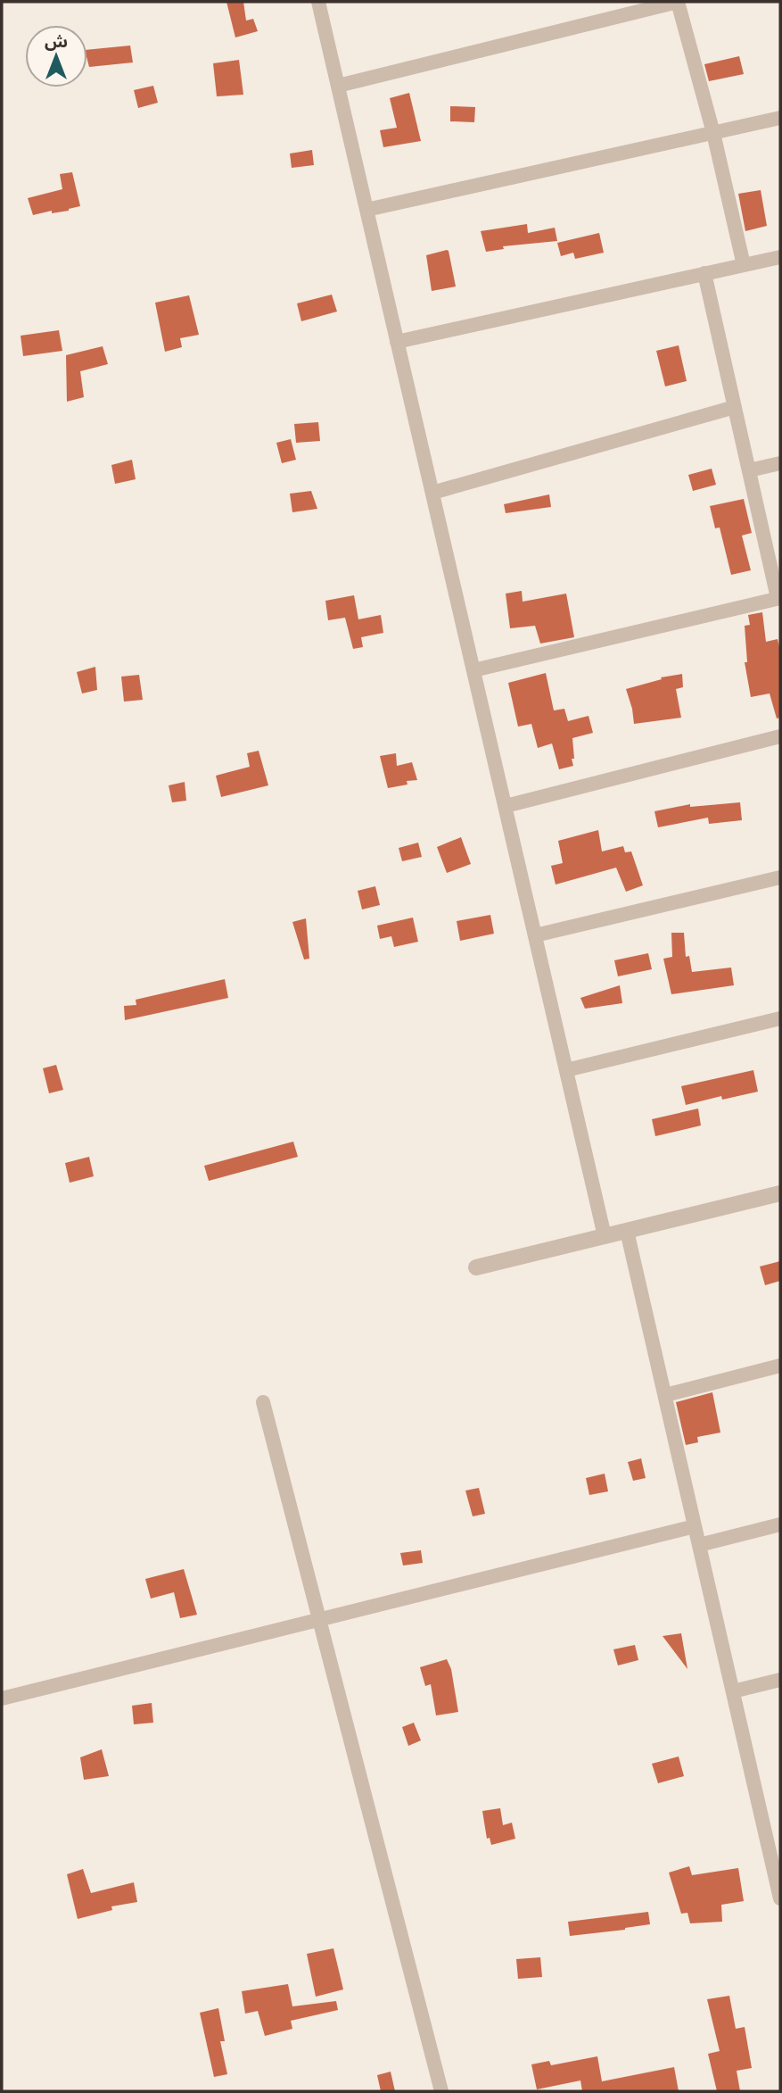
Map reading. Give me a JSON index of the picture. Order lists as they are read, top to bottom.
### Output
{
  "north": "top"
}
